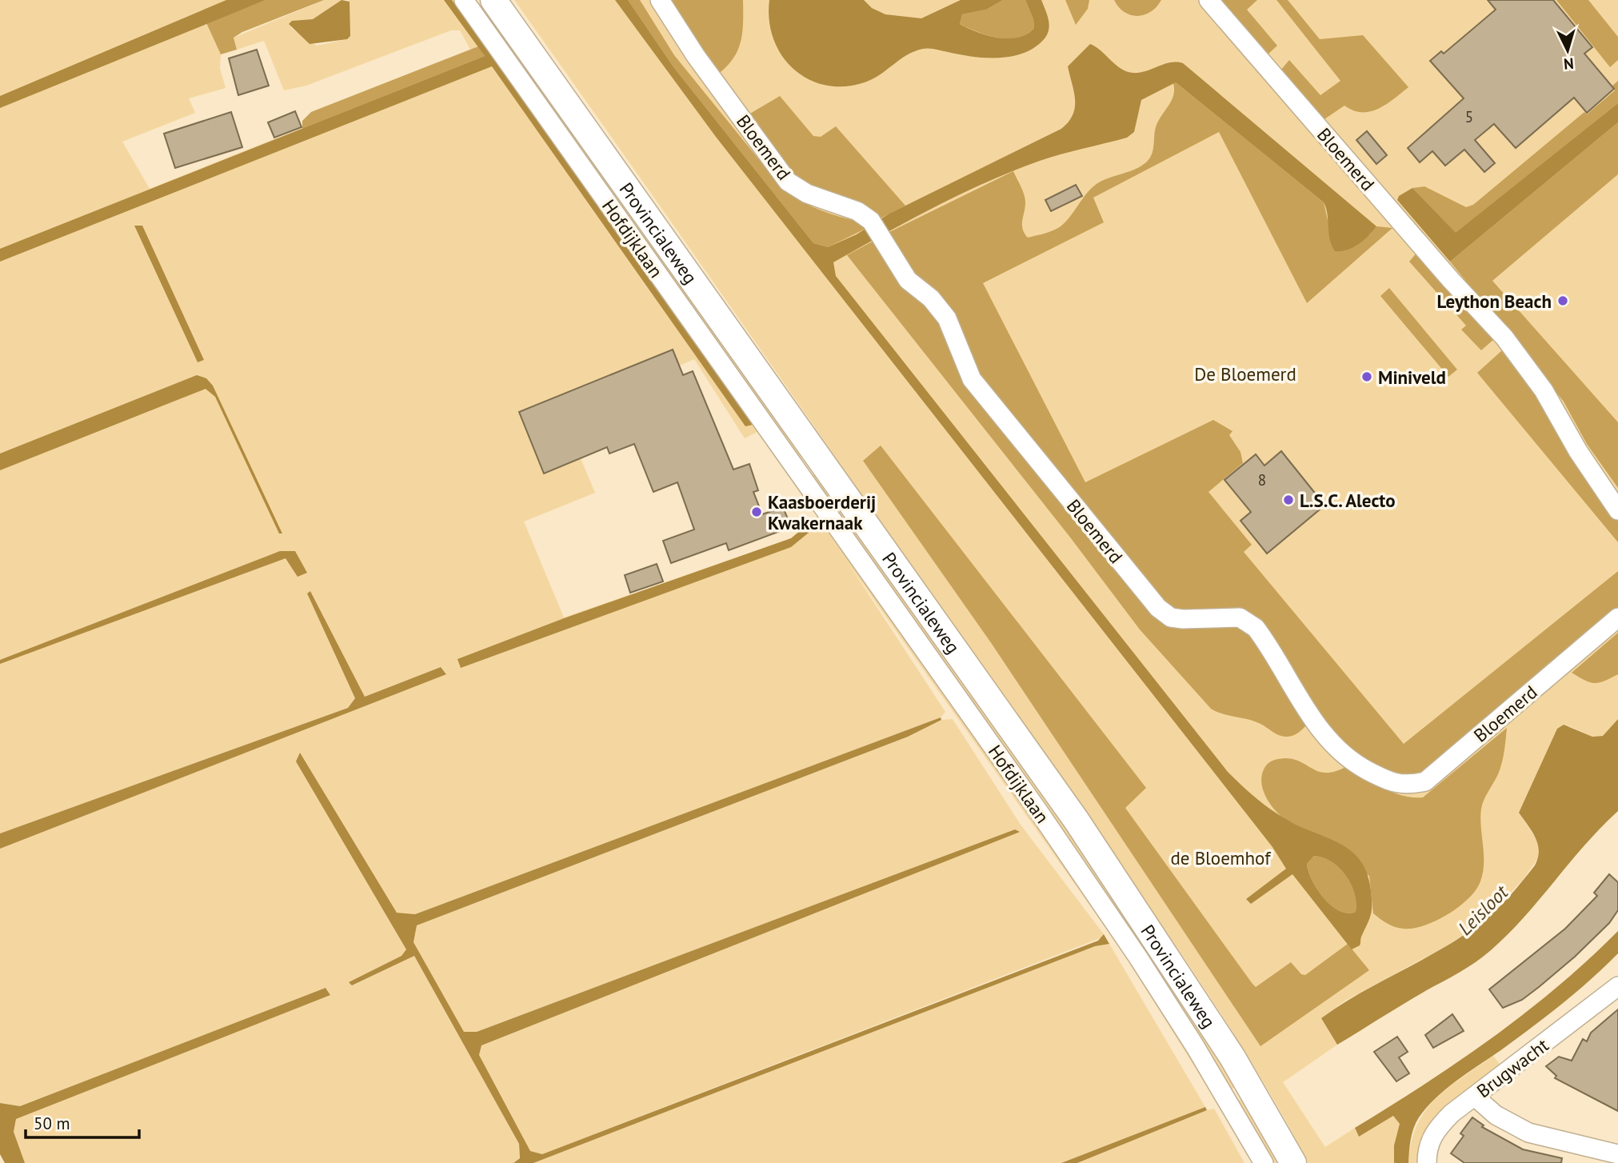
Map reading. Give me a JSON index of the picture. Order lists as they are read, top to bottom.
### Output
{
  "streets": {
    "main road": ["Provincialeweg"],
    "street": ["Bloemerd", "Hofdijklaan", "Brugwacht"]
  },
  "water": ["Leisloot"],
  "parks": ["De Bloemerd", "de Bloemhof"],
  "places": [
    "Leython Beach",
    "Miniveld",
    "L.S.C. Alecto",
    "Kaasboerderij Kwakernaak"
  ],
  "house_numbers": ["5", "8"],
  "scale_bar": "50 m",
  "north": "bottom"
}
